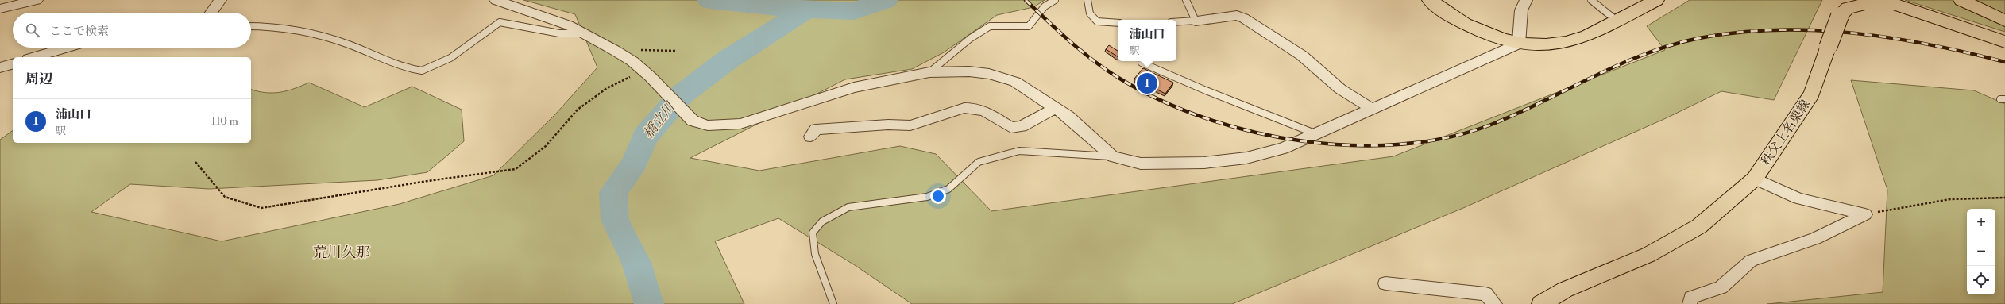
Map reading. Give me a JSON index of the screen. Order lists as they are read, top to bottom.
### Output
{
  "streets": {
    "main road": ["秩父上名栗線"]
  },
  "districts": ["荒川久那"],
  "water": ["橋立川"],
  "page": {
    "search": "ここで検索",
    "popup": ["浦山口", "駅"],
    "heading": "周辺",
    "pins": "1",
    "list": [
      {
        "mark": "1",
        "name": "浦山口",
        "note": "駅",
        "value": "110 m"
      }
    ],
    "map_buttons": ["+", "−"]
  }
}
